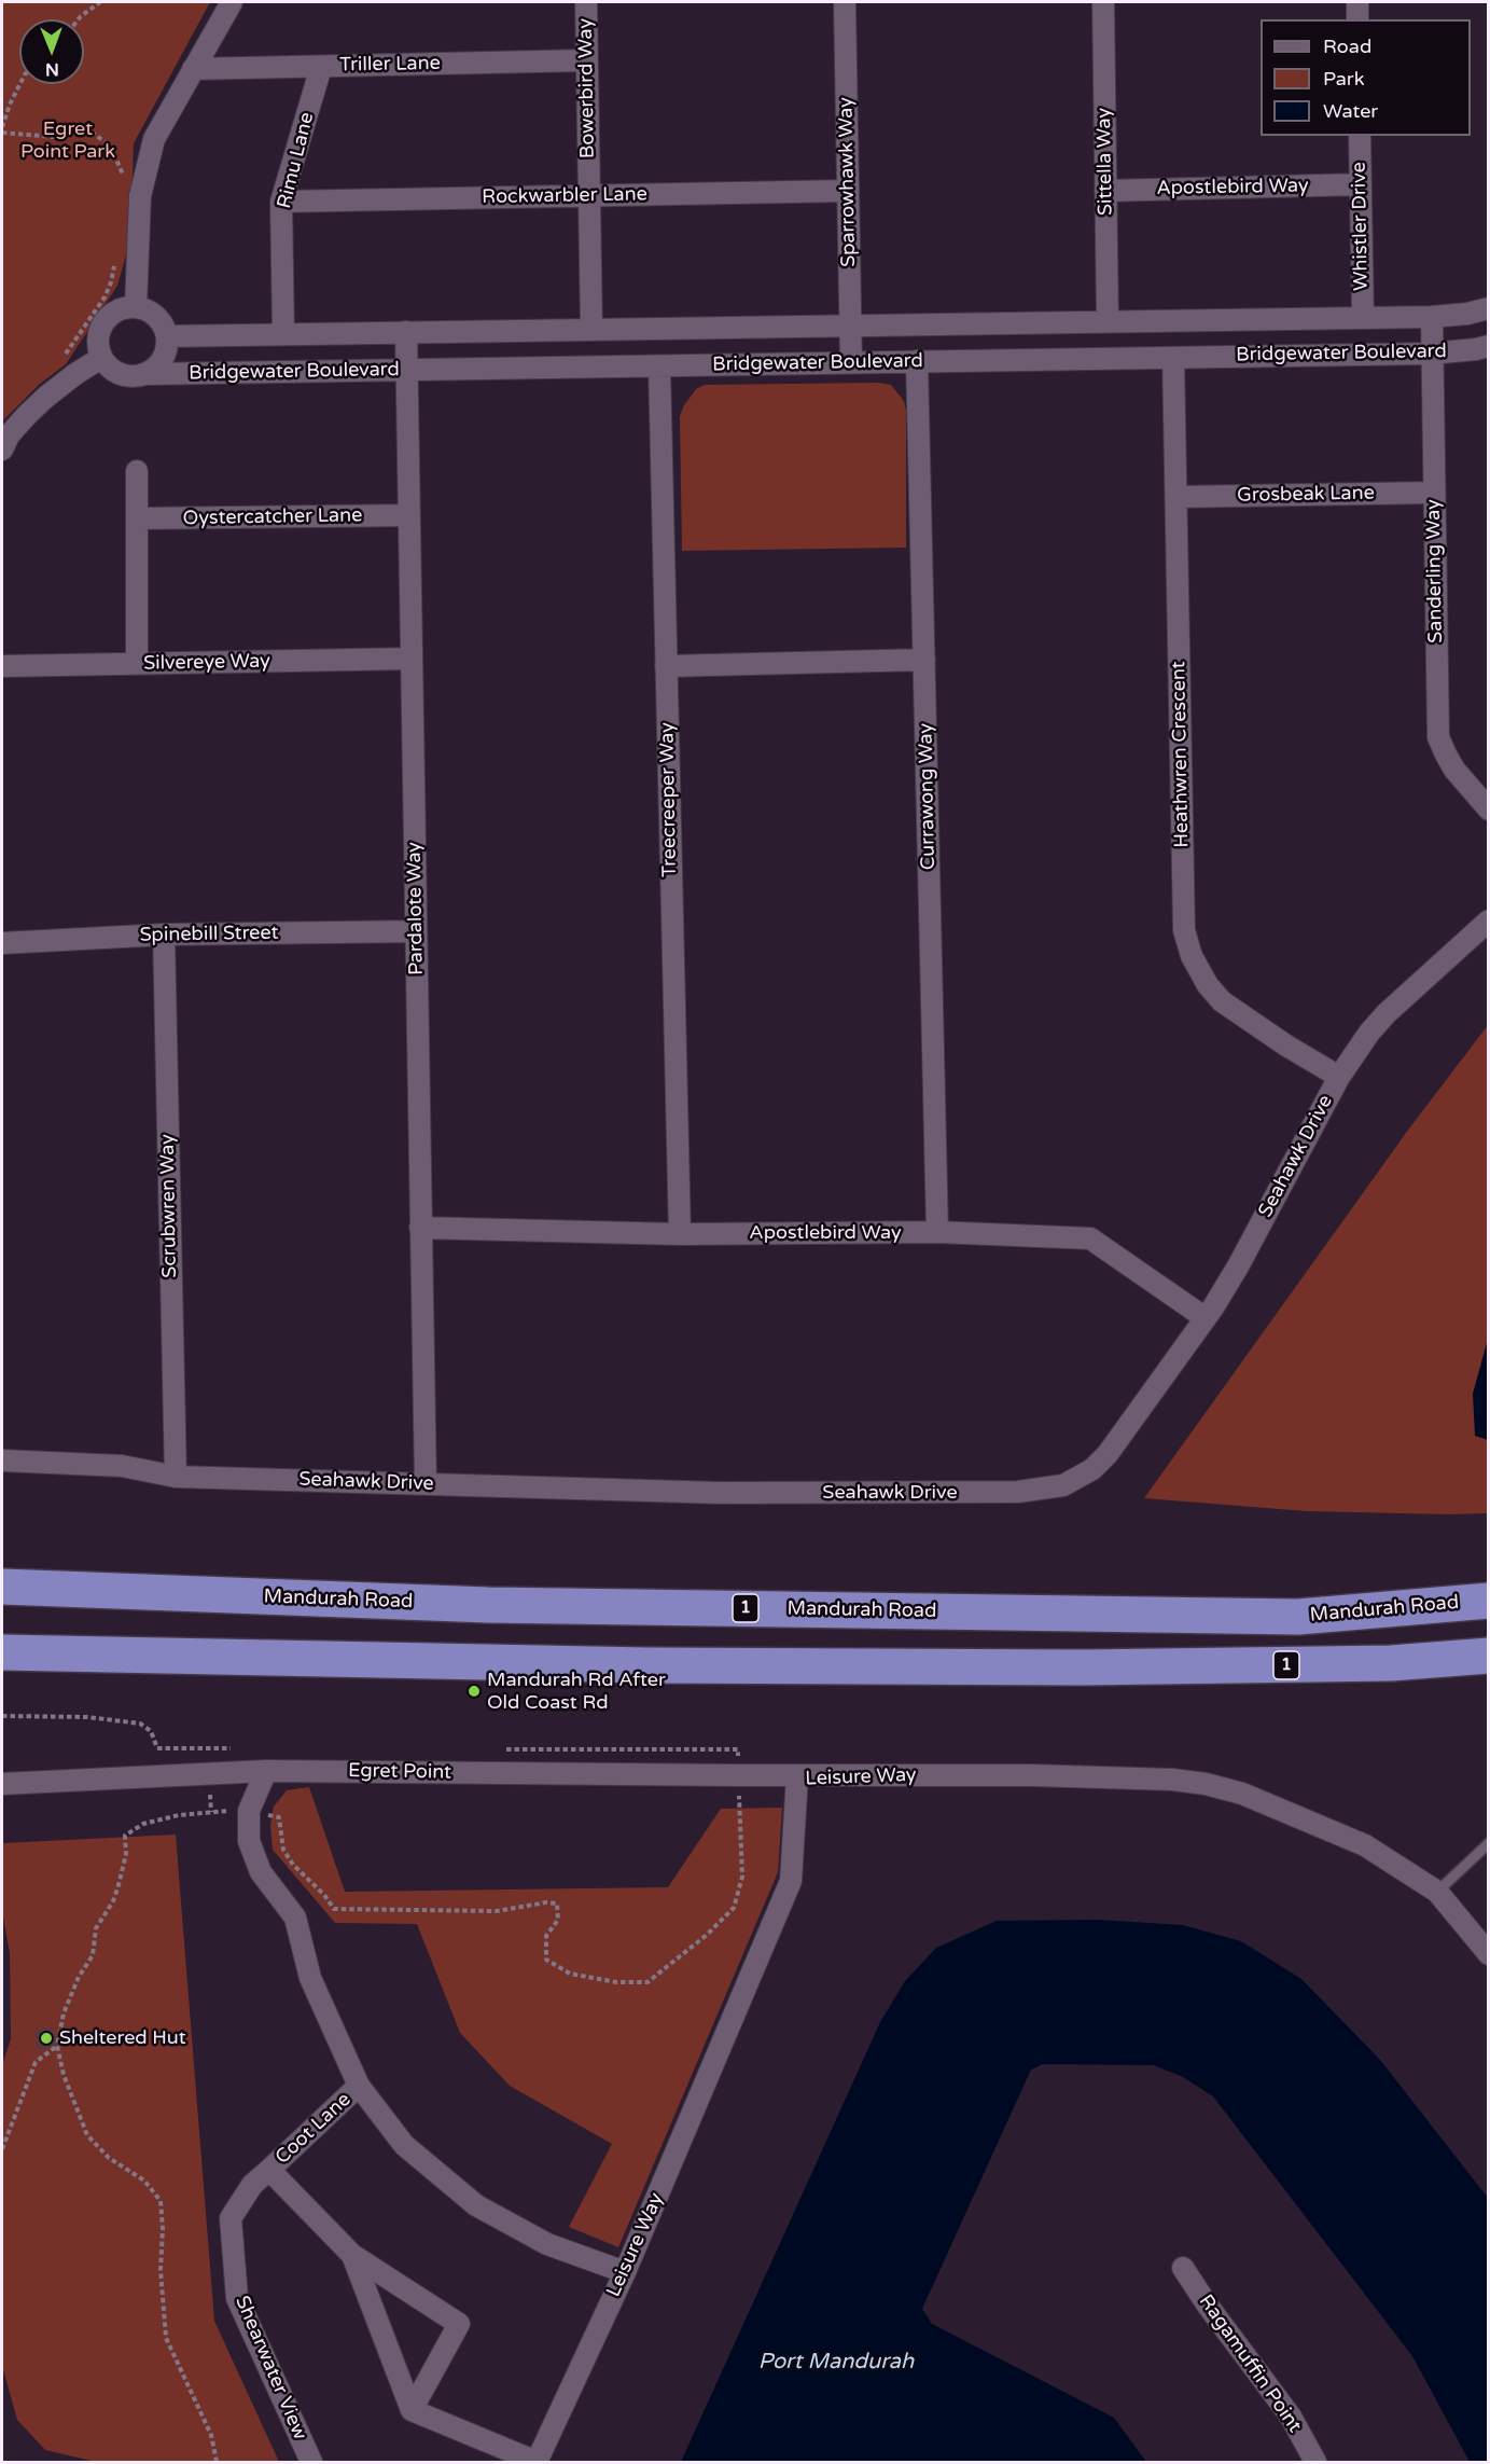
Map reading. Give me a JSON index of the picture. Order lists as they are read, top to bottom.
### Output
{
  "streets": {
    "highway": ["Mandurah Road", "1"],
    "street": [
      "Triller Lane",
      "Bowerbird Way",
      "Rimu Lane",
      "Sittella Way",
      "Sparrowhawk Way",
      "Apostlebird Way",
      "Rockwarbler Lane",
      "Whistler Drive",
      "Bridgewater Boulevard",
      "Grosbeak Lane",
      "Oystercatcher Lane",
      "Sanderling Way",
      "Silvereye Way",
      "Heathwren Crescent",
      "Currawong Way",
      "Treecreeper Way",
      "Pardalote Way",
      "Spinebill Street",
      "Seahawk Drive",
      "Scrubwren Way",
      "Egret Point",
      "Leisure Way",
      "Coot Lane",
      "Ragamuffin Point",
      "Shearwater View"
    ]
  },
  "crossings": [
    ["Triller Lane", "Bowerbird Way"],
    ["Triller Lane", "Rimu Lane"],
    ["Bowerbird Way", "Rockwarbler Lane"],
    ["Bowerbird Way", "Bridgewater Boulevard"],
    ["Rimu Lane", "Rockwarbler Lane"],
    ["Rimu Lane", "Bridgewater Boulevard"],
    ["Sittella Way", "Apostlebird Way"],
    ["Sittella Way", "Bridgewater Boulevard"],
    ["Sparrowhawk Way", "Rockwarbler Lane"],
    ["Sparrowhawk Way", "Bridgewater Boulevard"],
    ["Apostlebird Way", "Whistler Drive"],
    ["Apostlebird Way", "Currawong Way"],
    ["Apostlebird Way", "Treecreeper Way"],
    ["Apostlebird Way", "Pardalote Way"],
    ["Apostlebird Way", "Seahawk Drive"],
    ["Whistler Drive", "Bridgewater Boulevard"],
    ["Bridgewater Boulevard", "Sanderling Way"],
    ["Bridgewater Boulevard", "Heathwren Crescent"],
    ["Bridgewater Boulevard", "Currawong Way"],
    ["Bridgewater Boulevard", "Treecreeper Way"],
    ["Bridgewater Boulevard", "Pardalote Way"],
    ["Grosbeak Lane", "Sanderling Way"],
    ["Grosbeak Lane", "Heathwren Crescent"],
    ["Oystercatcher Lane", "Pardalote Way"],
    ["Silvereye Way", "Pardalote Way"],
    ["Heathwren Crescent", "Seahawk Drive"],
    ["Pardalote Way", "Spinebill Street"],
    ["Pardalote Way", "Seahawk Drive"],
    ["Spinebill Street", "Scrubwren Way"],
    ["Seahawk Drive", "Scrubwren Way"],
    ["Egret Point", "Leisure Way"],
    ["Coot Lane", "Shearwater View"]
  ],
  "water": ["Port Mandurah"],
  "parks": ["Egret Point Park"],
  "places": ["Mandurah Rd After Old Coast Rd", "Sheltered Hut"],
  "legend": ["Road", "Park", "Water"],
  "north": "bottom"
}
